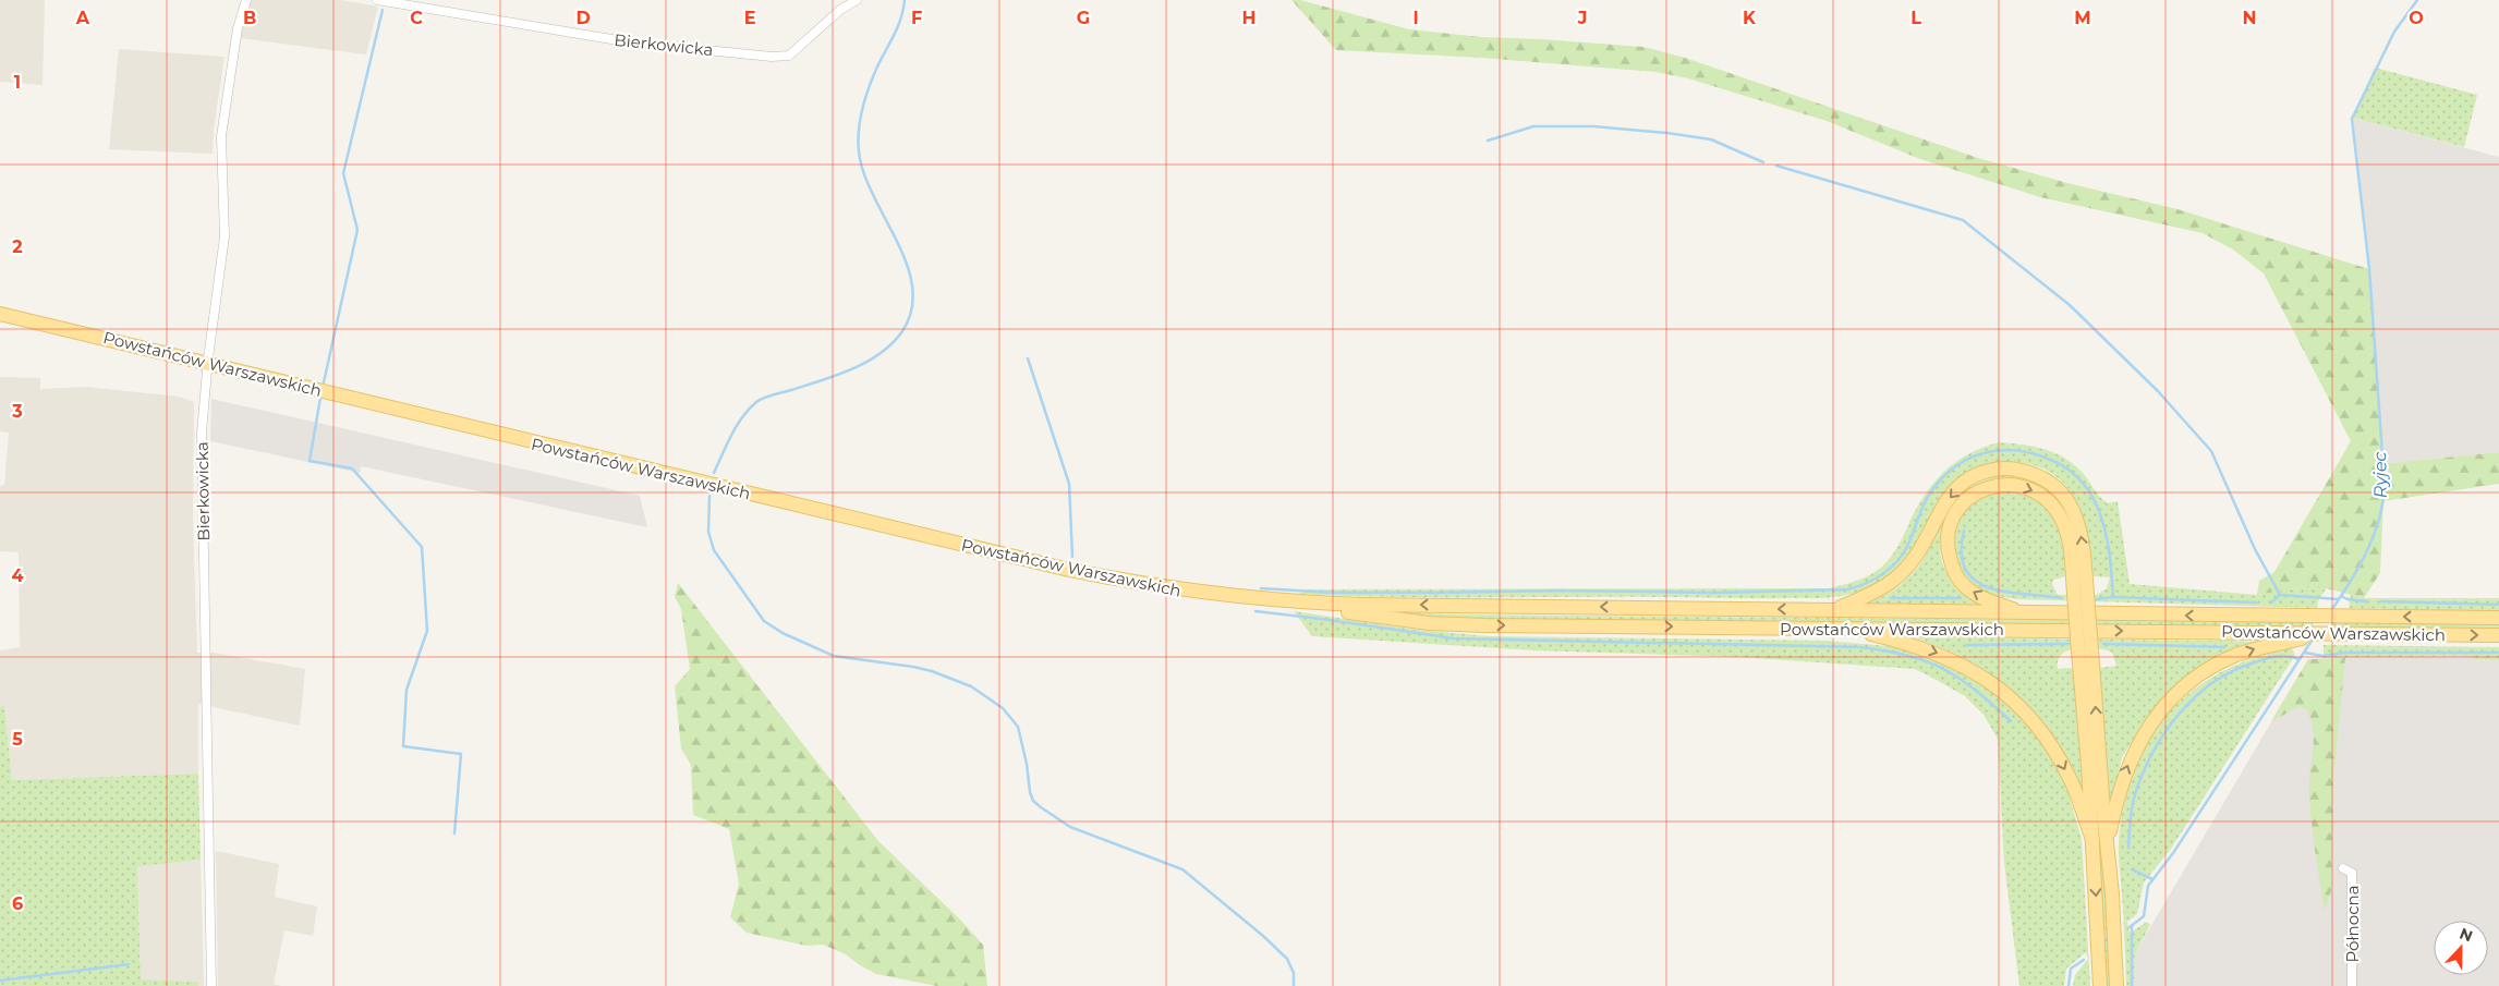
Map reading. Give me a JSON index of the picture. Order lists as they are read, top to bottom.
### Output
{
  "streets": {
    "main road": ["Powstańców Warszawskich"],
    "street": ["Bierkowicka", "Północna"]
  },
  "crossings": [
    ["Bierkowicka", "Powstańców Warszawskich"]
  ],
  "water": ["Ryjec"],
  "north": "top",
  "grid": {
    "columns": [
      "A",
      "B",
      "C",
      "D",
      "E",
      "F",
      "G",
      "H",
      "I",
      "J",
      "K",
      "L",
      "M",
      "N",
      "O"
    ],
    "rows": [
      "1",
      "2",
      "3",
      "4",
      "5",
      "6"
    ]
  }
}
